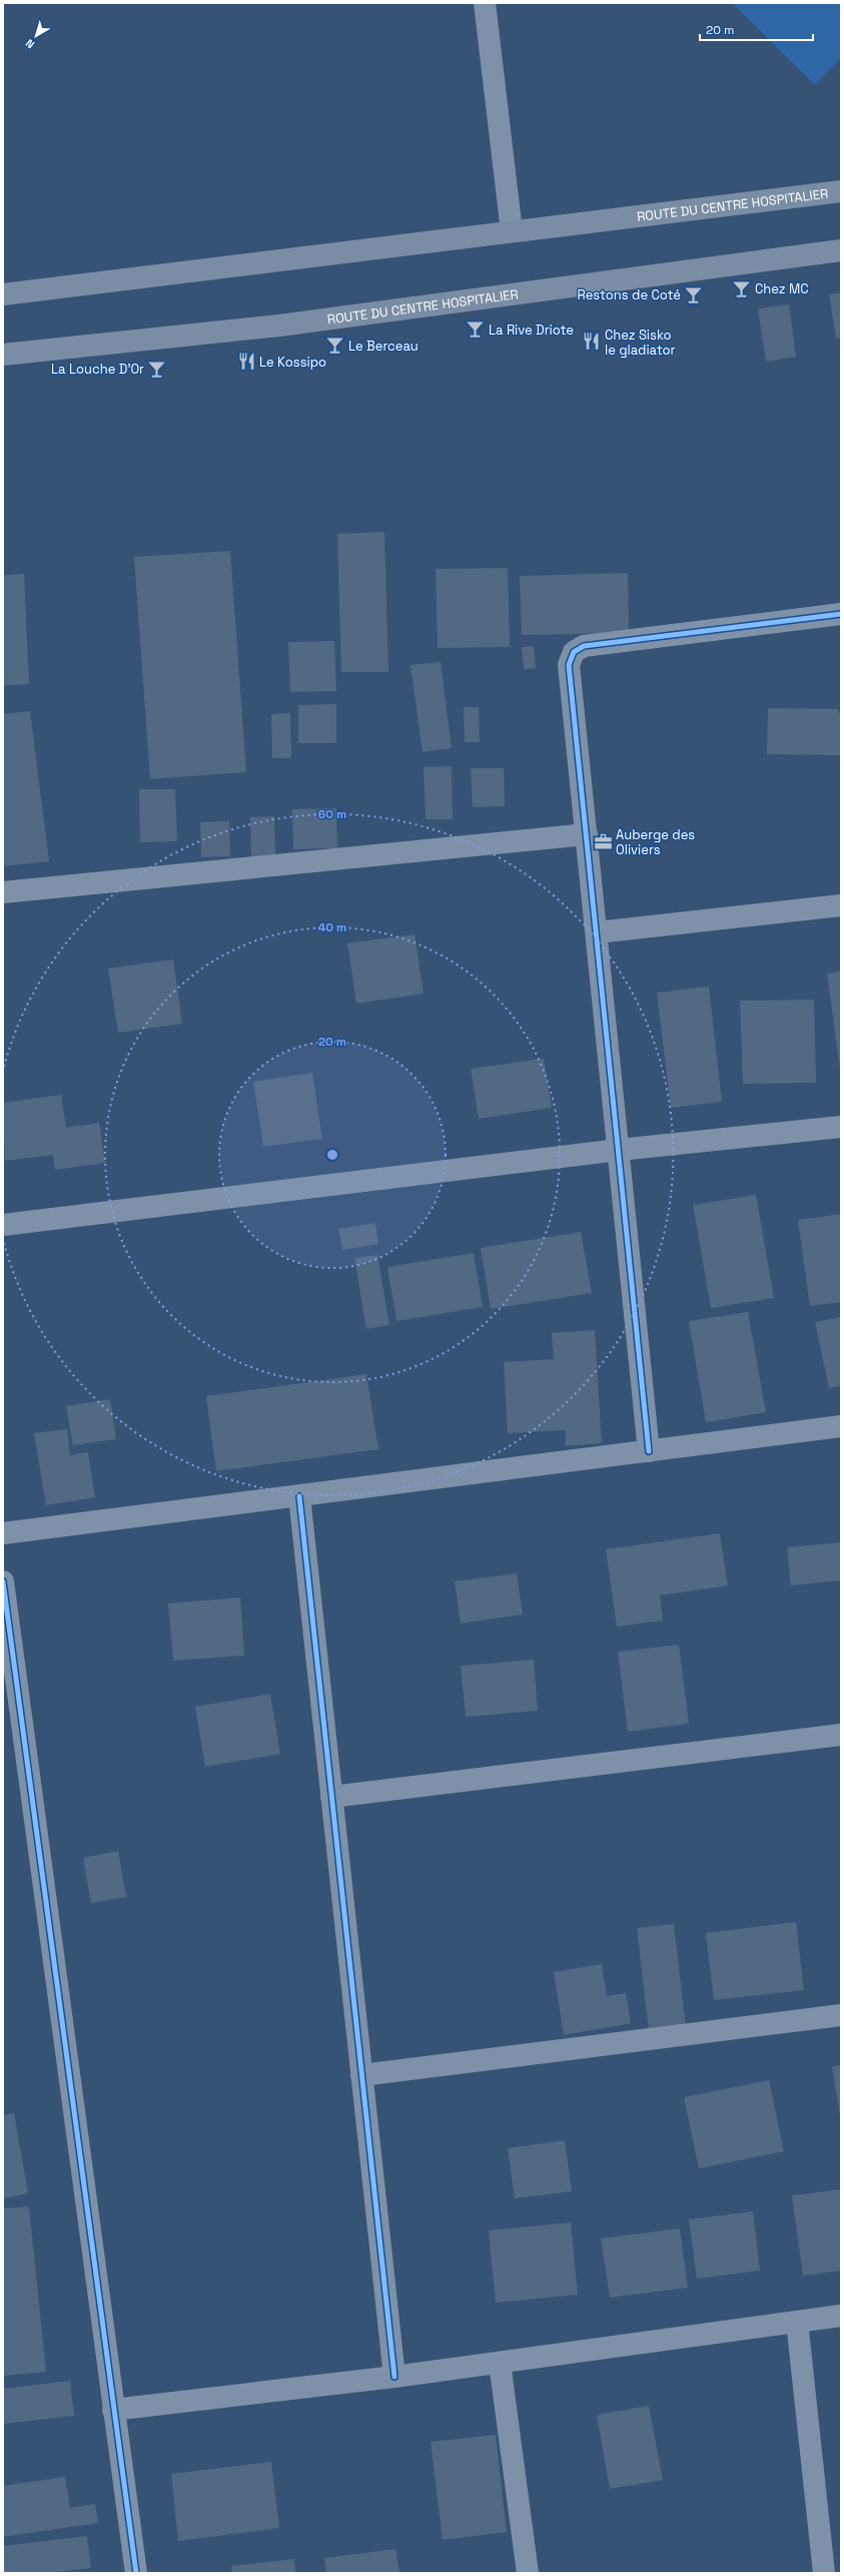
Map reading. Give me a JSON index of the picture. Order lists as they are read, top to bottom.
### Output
{
  "streets": {
    "street": ["ROUTE DU CENTRE HOSPITALIER"]
  },
  "places": {
    "bar": [
      "Chez MC",
      "Restons de Coté",
      "La Rive Driote",
      "Le Berceau",
      "La Louche D'Or"
    ],
    "restaurant": ["Chez Sisko le gladiator", "Le Kossipo"],
    "office": ["Auberge des Oliviers"]
  },
  "scale_bar": "20 m",
  "north": "bottom left",
  "rings": ["60 m", "40 m", "20 m"]
}
